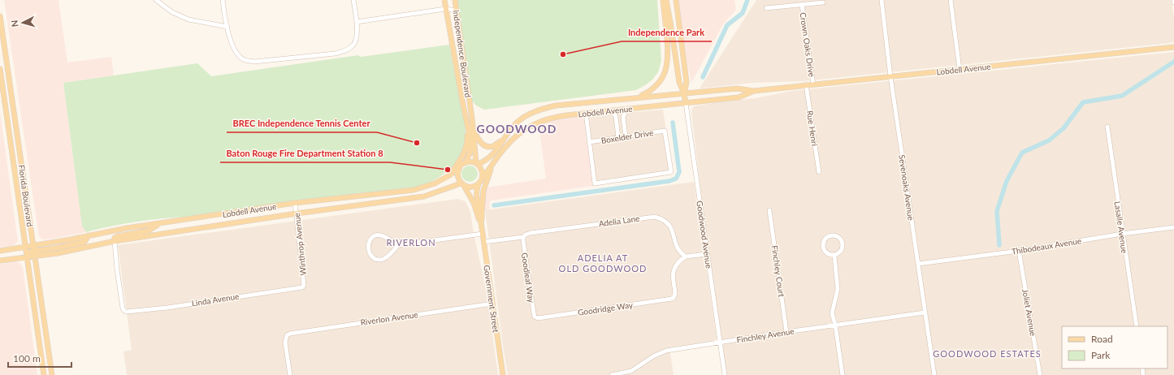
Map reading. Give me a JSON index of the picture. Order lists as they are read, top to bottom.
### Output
{
  "streets": {
    "main road": [
      "Independence Boulevard",
      "Lobdell Avenue",
      "Florida Boulevard",
      "Goodwood Avenue",
      "Government Street"
    ],
    "street": [
      "Crown Oaks Drive",
      "Rue Henri",
      "Boxelder Drive",
      "Sevenoaks Avenue",
      "Adelia Lane",
      "Lasalle Avenue",
      "Winthrop Avenue",
      "Thibodeaux Avenue",
      "Finchley Court",
      "Goodleaf Way",
      "Linda Avenue",
      "Goodridge Way",
      "Joliet Avenue",
      "Riverlon Avenue",
      "Finchley Avenue"
    ]
  },
  "crossings": [
    ["Crown Oaks Drive", "Lobdell Avenue"],
    ["Lobdell Avenue", "Rue Henri"],
    ["Lobdell Avenue", "Sevenoaks Avenue"],
    ["Lobdell Avenue", "Florida Boulevard"],
    ["Lobdell Avenue", "Goodwood Avenue"],
    ["Lobdell Avenue", "Winthrop Avenue"],
    ["Lobdell Avenue", "Government Street"],
    ["Lobdell Avenue", "Linda Avenue"],
    ["Sevenoaks Avenue", "Thibodeaux Avenue"],
    ["Sevenoaks Avenue", "Finchley Avenue"],
    ["Adelia Lane", "Goodleaf Way"],
    ["Adelia Lane", "Government Street"],
    ["Adelia Lane", "Goodridge Way"],
    ["Lasalle Avenue", "Thibodeaux Avenue"],
    ["Goodwood Avenue", "Finchley Avenue"],
    ["Winthrop Avenue", "Linda Avenue"],
    ["Thibodeaux Avenue", "Joliet Avenue"],
    ["Finchley Court", "Finchley Avenue"],
    ["Goodleaf Way", "Goodridge Way"],
    ["Government Street", "Riverlon Avenue"]
  ],
  "districts": [
    "GOODWOOD",
    "RIVERLON",
    "ADELIA AT OLD GOODWOOD",
    "GOODWOOD ESTATES"
  ],
  "places": ["Independence Park", "BREC Independence Tennis Center", "Baton Rouge Fire Department Station 8"],
  "legend": ["Road", "Park"],
  "scale_bar": "100 m",
  "north": "left"
}
